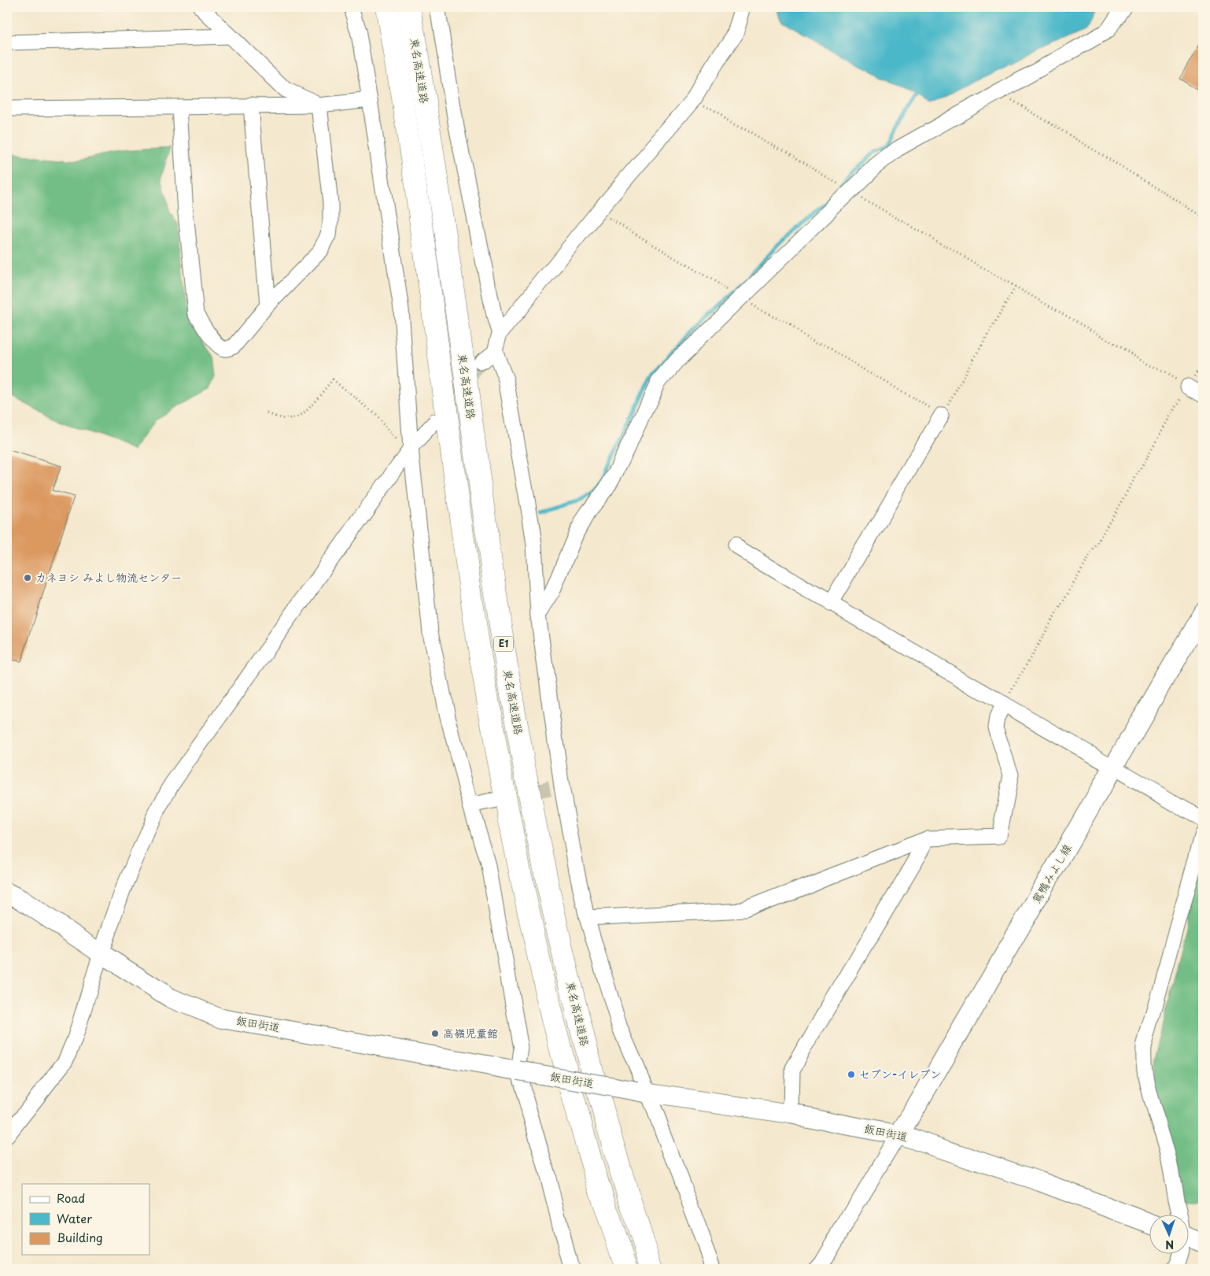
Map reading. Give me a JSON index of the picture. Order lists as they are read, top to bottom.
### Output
{
  "streets": {
    "highway": ["東名高速道路", "E1"],
    "main road": ["鴛鴨みよし線", "飯田街道"]
  },
  "crossings": [
    ["鴛鴨みよし線", "飯田街道"]
  ],
  "places": ["カネヨシ みよし物流センター", "高嶺児童館", "セブン-イレブン"],
  "legend": ["Road", "Water", "Building"],
  "north": "bottom"
}
